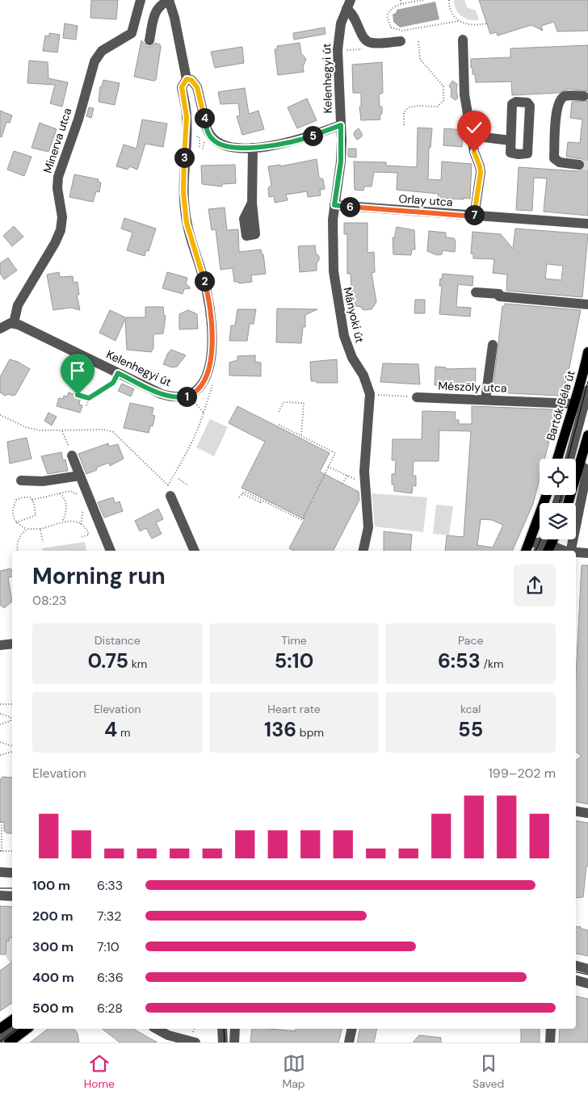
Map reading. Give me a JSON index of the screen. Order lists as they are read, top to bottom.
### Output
{
  "streets": {
    "main road": ["Bartók Béla út"],
    "street": [
      "Kelenhegyi út",
      "Minerva utca",
      "Orlay utca",
      "Mányoki út",
      "Mészöly utca"
    ]
  },
  "crossings": [
    ["Kelenhegyi út", "Minerva utca"],
    ["Kelenhegyi út", "Mányoki út"],
    ["Orlay utca", "Mányoki út"],
    ["Mészöly utca", "Bartók Béla út"]
  ],
  "page": {
    "pins": [
      "4",
      "5",
      "3",
      "6",
      "7",
      "2",
      "1"
    ],
    "heading": ["Morning run", "08:23"],
    "stats": [
      ["Distance", "0.75 km"],
      ["Time", "5:10"],
      ["Pace", "6:53 /km"],
      ["Elevation", "4 m"],
      ["Heart rate", "136 bpm"],
      ["kcal", "55"]
    ],
    "chart": ["Elevation", "199–202 m"],
    "list": [
      {
        "name": "100 m",
        "note": "6:33"
      },
      {
        "name": "200 m",
        "note": "7:32"
      },
      {
        "name": "300 m",
        "note": "7:10"
      },
      {
        "name": "400 m",
        "note": "6:36"
      },
      {
        "name": "500 m",
        "note": "6:28"
      }
    ],
    "tabs": ["Home", "Map", "Saved"]
  }
}
